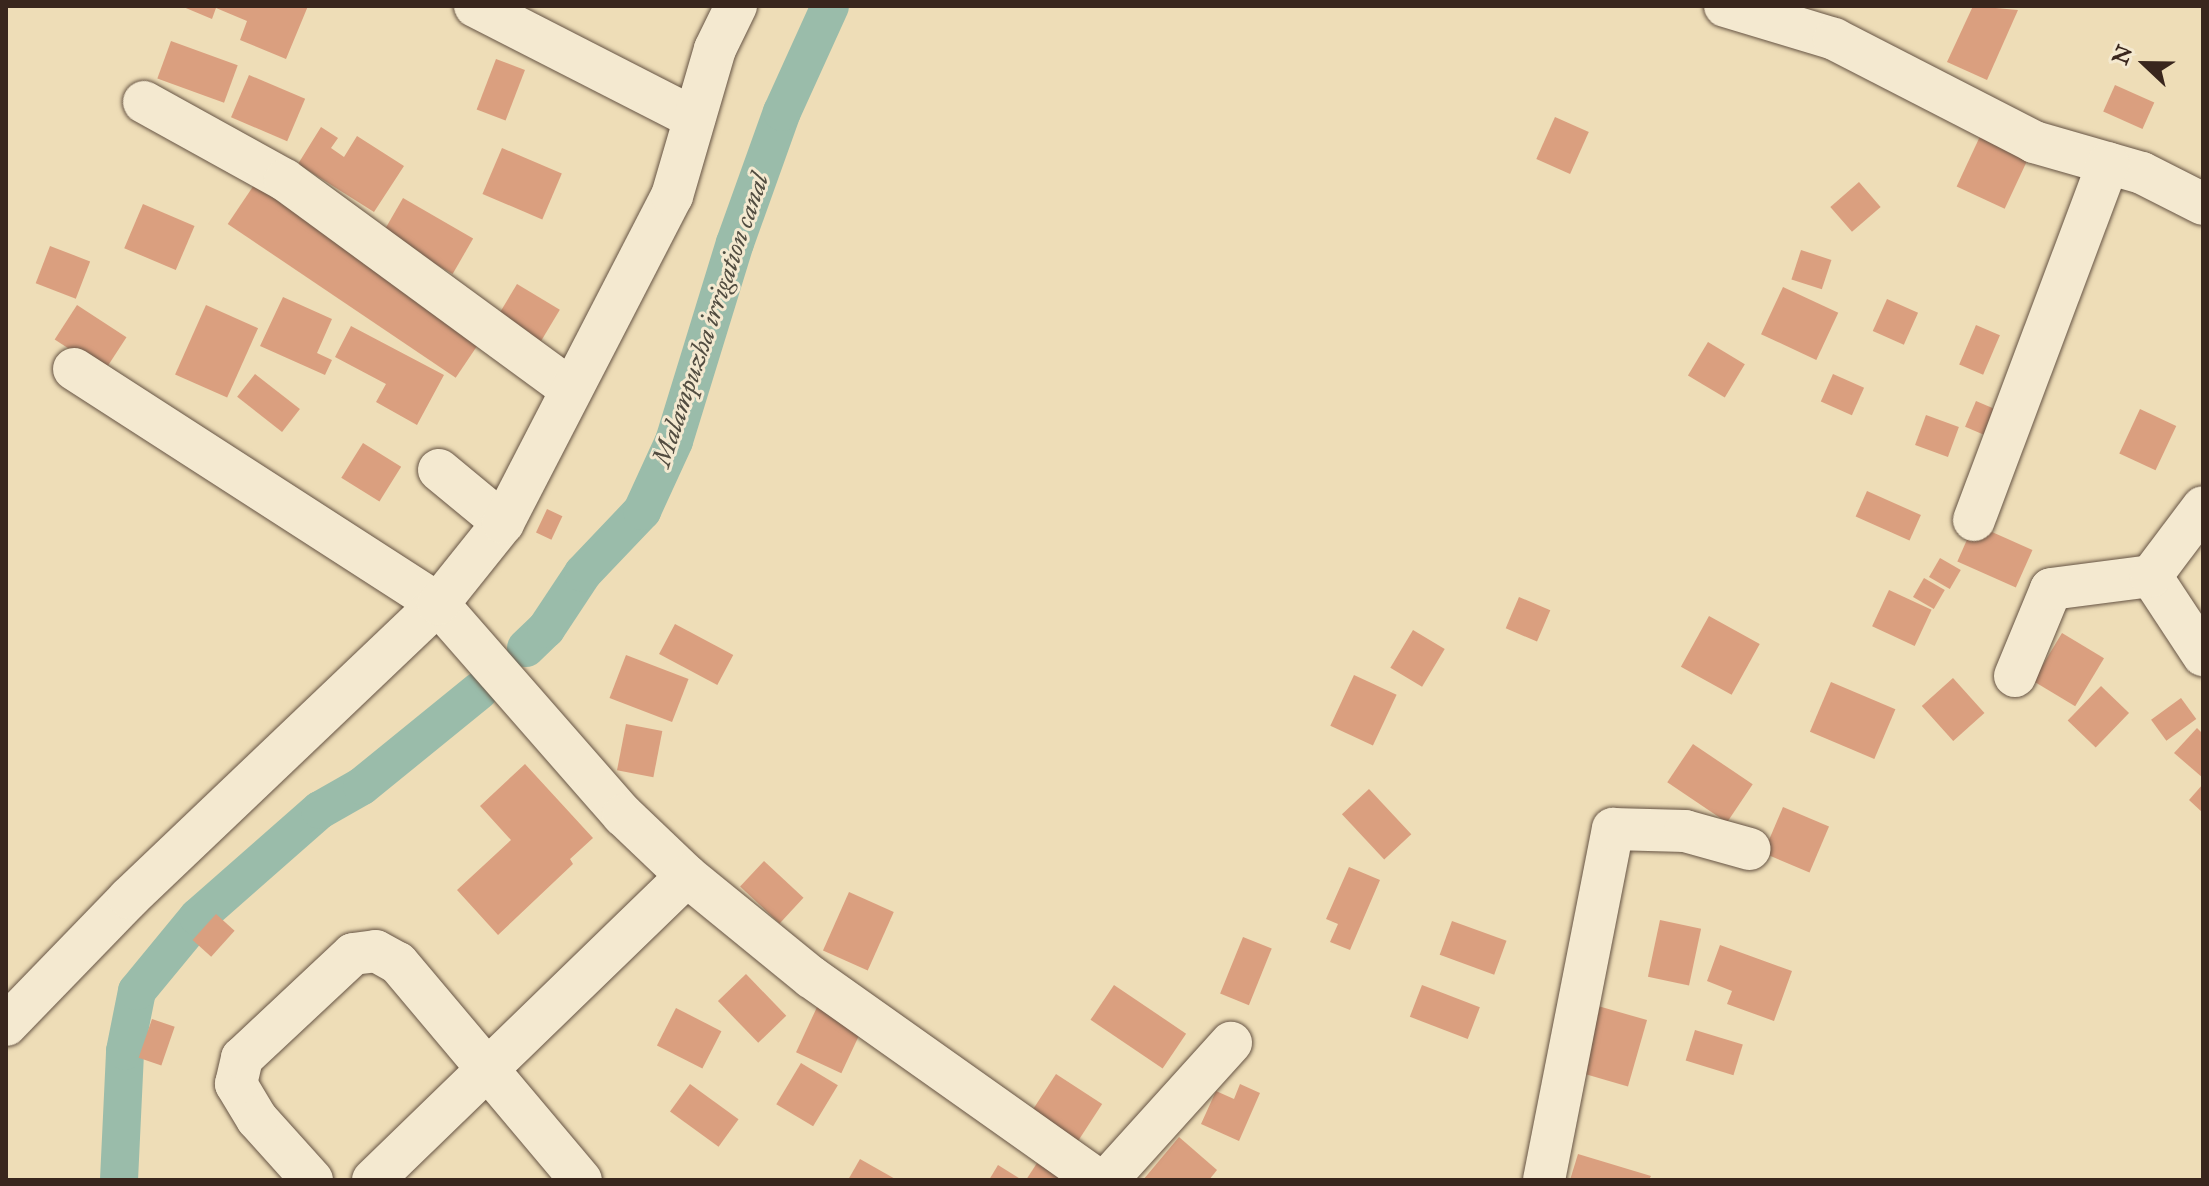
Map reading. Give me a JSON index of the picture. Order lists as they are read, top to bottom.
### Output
{
  "water": ["Malampuzha irrigation canal"],
  "north": "left"
}
